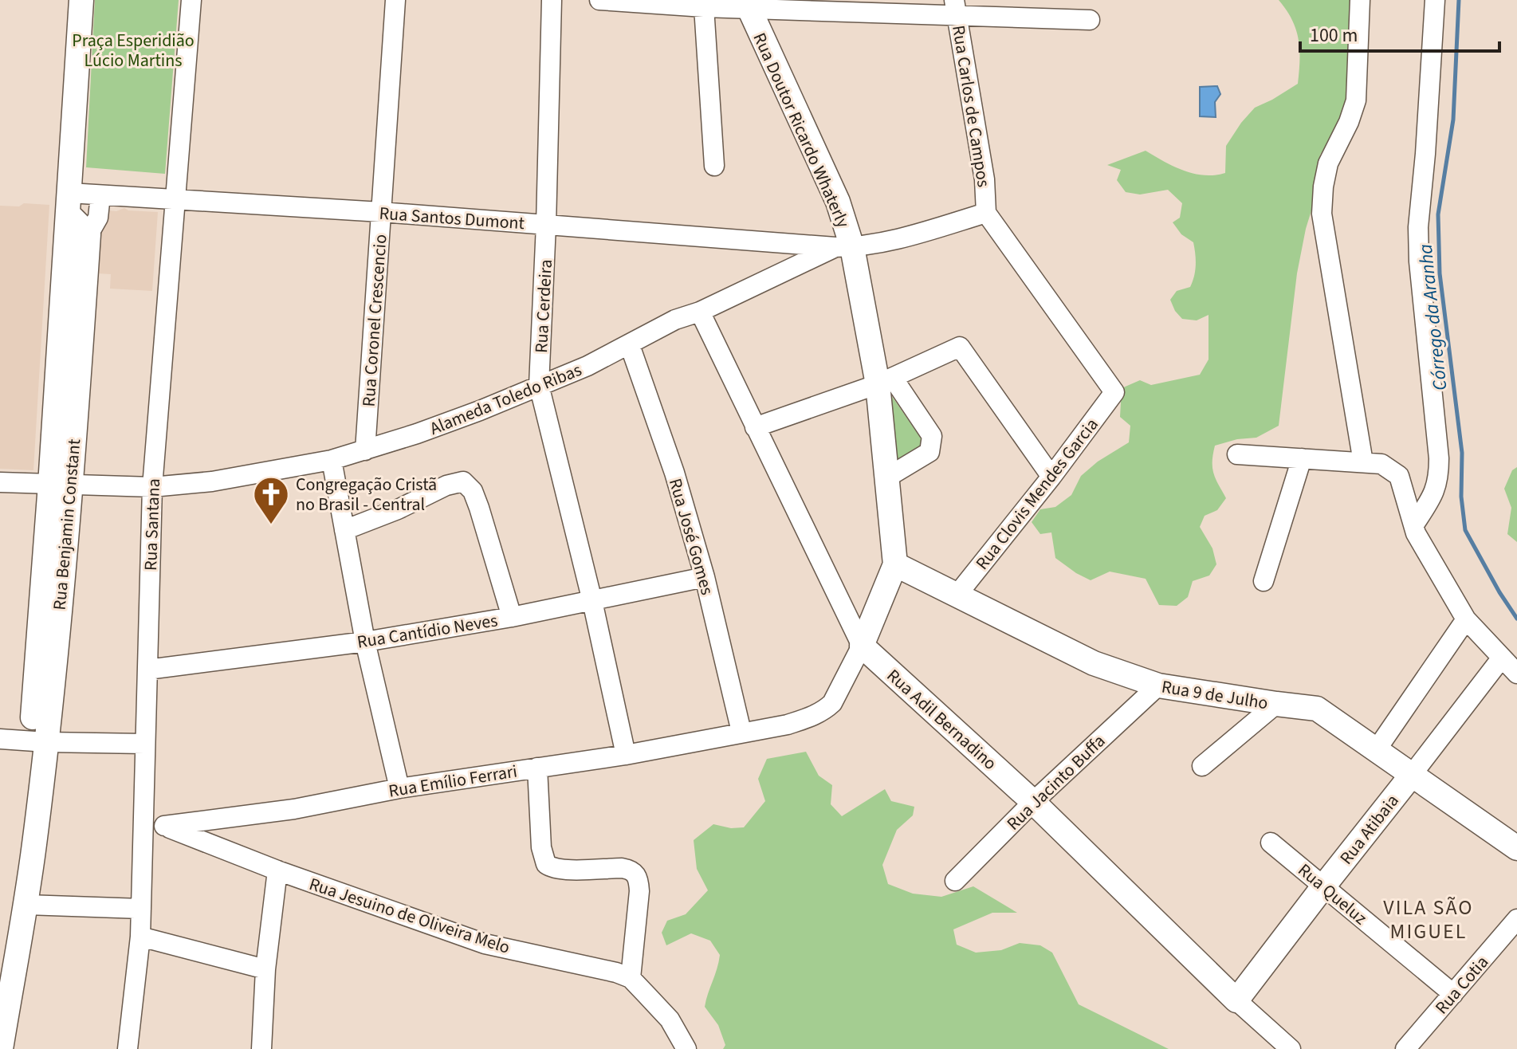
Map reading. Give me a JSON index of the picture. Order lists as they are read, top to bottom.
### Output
{
  "streets": {
    "main road": [
      "Rua Doutor Ricardo Whaterly",
      "Rua Benjamin Constant",
      "Rua 9 de Julho",
      "Rua Adil Bernadino",
      "Rua Atibaia"
    ],
    "street": [
      "Rua Carlos de Campos",
      "Rua Santos Dumont",
      "Rua Cerdeira",
      "Rua Coronel Crescencio",
      "Alameda Toledo Ribas",
      "Rua Clovis Mendes Garcia",
      "Rua Santana",
      "Rua José Gomes",
      "Rua Cantídio Neves",
      "Rua Emílio Ferrari",
      "Rua Jacinto Buffa",
      "Rua Queluz",
      "Rua Jesuino de Oliveira Melo",
      "Rua Cotia"
    ]
  },
  "crossings": [
    ["Rua Carlos de Campos", "Alameda Toledo Ribas"],
    ["Rua Carlos de Campos", "Rua Clovis Mendes Garcia"],
    ["Rua Doutor Ricardo Whaterly", "Rua Santos Dumont"],
    ["Rua Doutor Ricardo Whaterly", "Alameda Toledo Ribas"],
    ["Rua Doutor Ricardo Whaterly", "Rua 9 de Julho"],
    ["Rua Santos Dumont", "Rua Cerdeira"],
    ["Rua Santos Dumont", "Rua Coronel Crescencio"],
    ["Rua Santos Dumont", "Alameda Toledo Ribas"],
    ["Rua Santos Dumont", "Rua Benjamin Constant"],
    ["Rua Santos Dumont", "Rua Santana"],
    ["Rua Cerdeira", "Alameda Toledo Ribas"],
    ["Rua Cerdeira", "Rua Cantídio Neves"],
    ["Rua Cerdeira", "Rua Emílio Ferrari"],
    ["Rua Coronel Crescencio", "Alameda Toledo Ribas"],
    ["Alameda Toledo Ribas", "Rua Clovis Mendes Garcia"],
    ["Alameda Toledo Ribas", "Rua Benjamin Constant"],
    ["Alameda Toledo Ribas", "Rua Santana"],
    ["Alameda Toledo Ribas", "Rua José Gomes"],
    ["Alameda Toledo Ribas", "Rua Adil Bernadino"],
    ["Rua Clovis Mendes Garcia", "Rua 9 de Julho"],
    ["Rua Santana", "Rua Cantídio Neves"],
    ["Rua Santana", "Rua Jesuino de Oliveira Melo"],
    ["Rua José Gomes", "Rua Cantídio Neves"],
    ["Rua José Gomes", "Rua Emílio Ferrari"],
    ["Rua 9 de Julho", "Rua Jacinto Buffa"],
    ["Rua 9 de Julho", "Rua Atibaia"],
    ["Rua Adil Bernadino", "Rua Emílio Ferrari"],
    ["Rua Adil Bernadino", "Rua Jacinto Buffa"],
    ["Rua Adil Bernadino", "Rua Atibaia"],
    ["Rua Emílio Ferrari", "Rua Jesuino de Oliveira Melo"],
    ["Rua Atibaia", "Rua Queluz"],
    ["Rua Queluz", "Rua Cotia"]
  ],
  "districts": ["VILA SÃO MIGUEL"],
  "water": ["Córrego da Aranha"],
  "parks": ["Praça Esperidião Lúcio Martins"],
  "places": {
    "church": ["Congregação Cristã no Brasil - Central"]
  },
  "scale_bar": "100 m"
}
